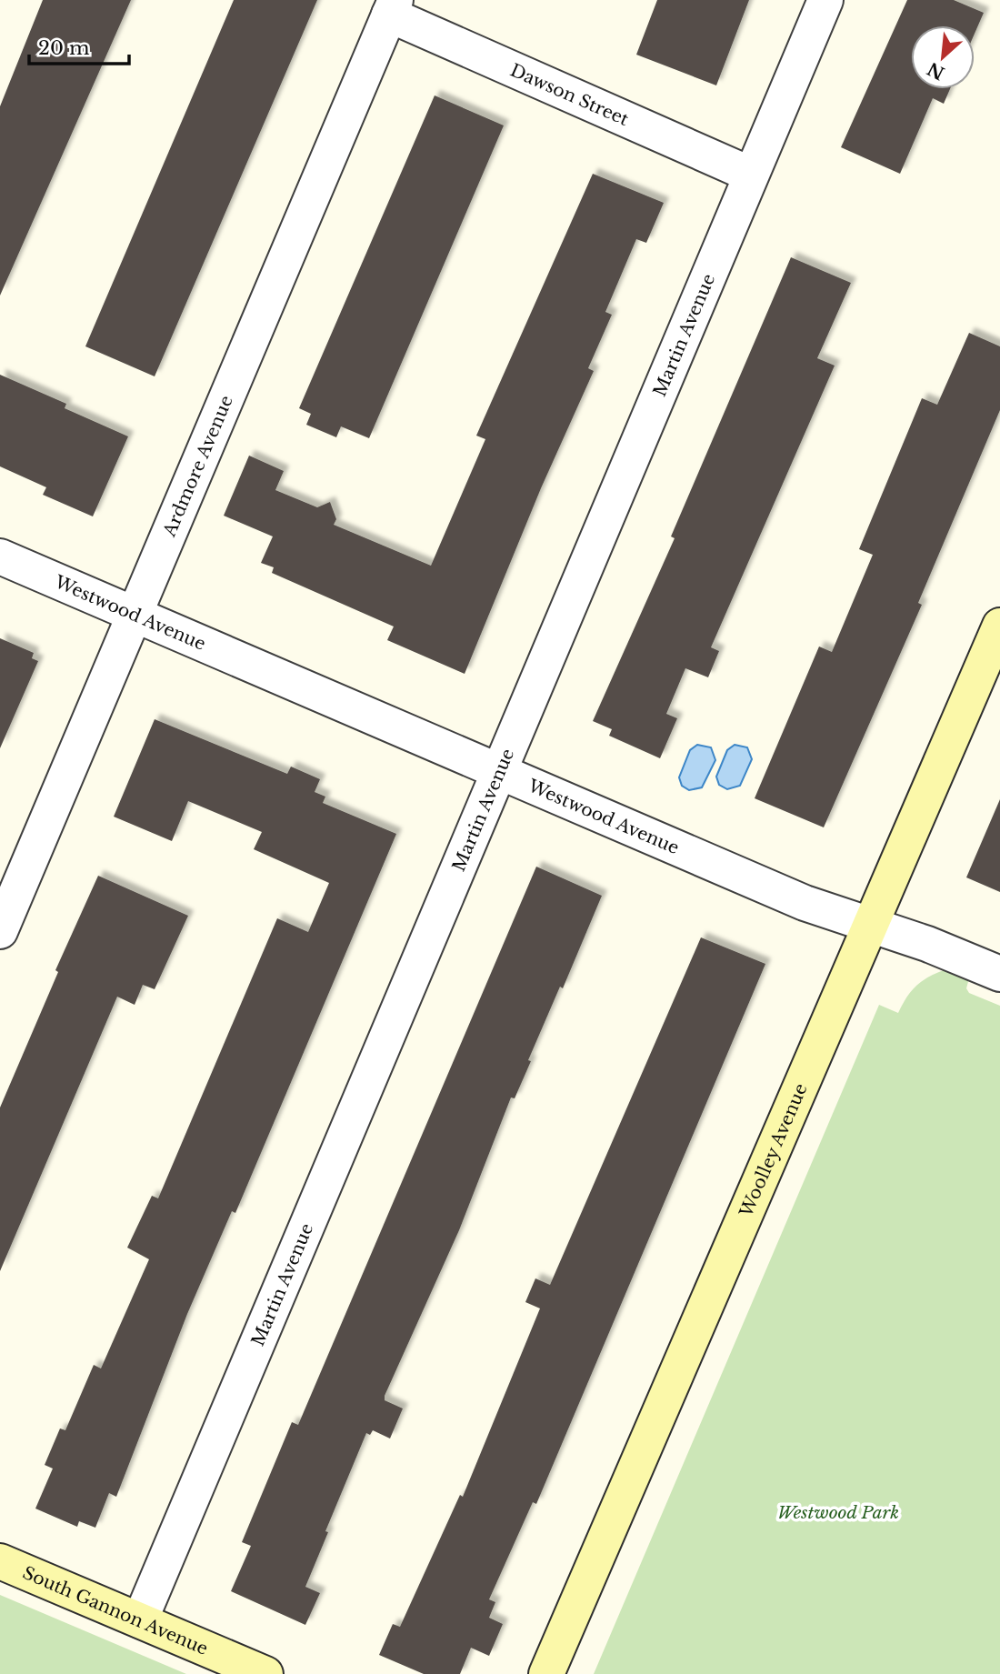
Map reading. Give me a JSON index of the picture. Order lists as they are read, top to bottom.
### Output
{
  "streets": {
    "street": [
      "Dawson Street",
      "Martin Avenue",
      "Ardmore Avenue",
      "Westwood Avenue",
      "Woolley Avenue",
      "South Gannon Avenue"
    ]
  },
  "crossings": [
    ["Dawson Street", "Martin Avenue"],
    ["Dawson Street", "Ardmore Avenue"],
    ["Martin Avenue", "Westwood Avenue"],
    ["Martin Avenue", "South Gannon Avenue"],
    ["Ardmore Avenue", "Westwood Avenue"],
    ["Westwood Avenue", "Woolley Avenue"]
  ],
  "parks": ["Westwood Park"],
  "scale_bar": "20 m",
  "north": "bottom left"
}
